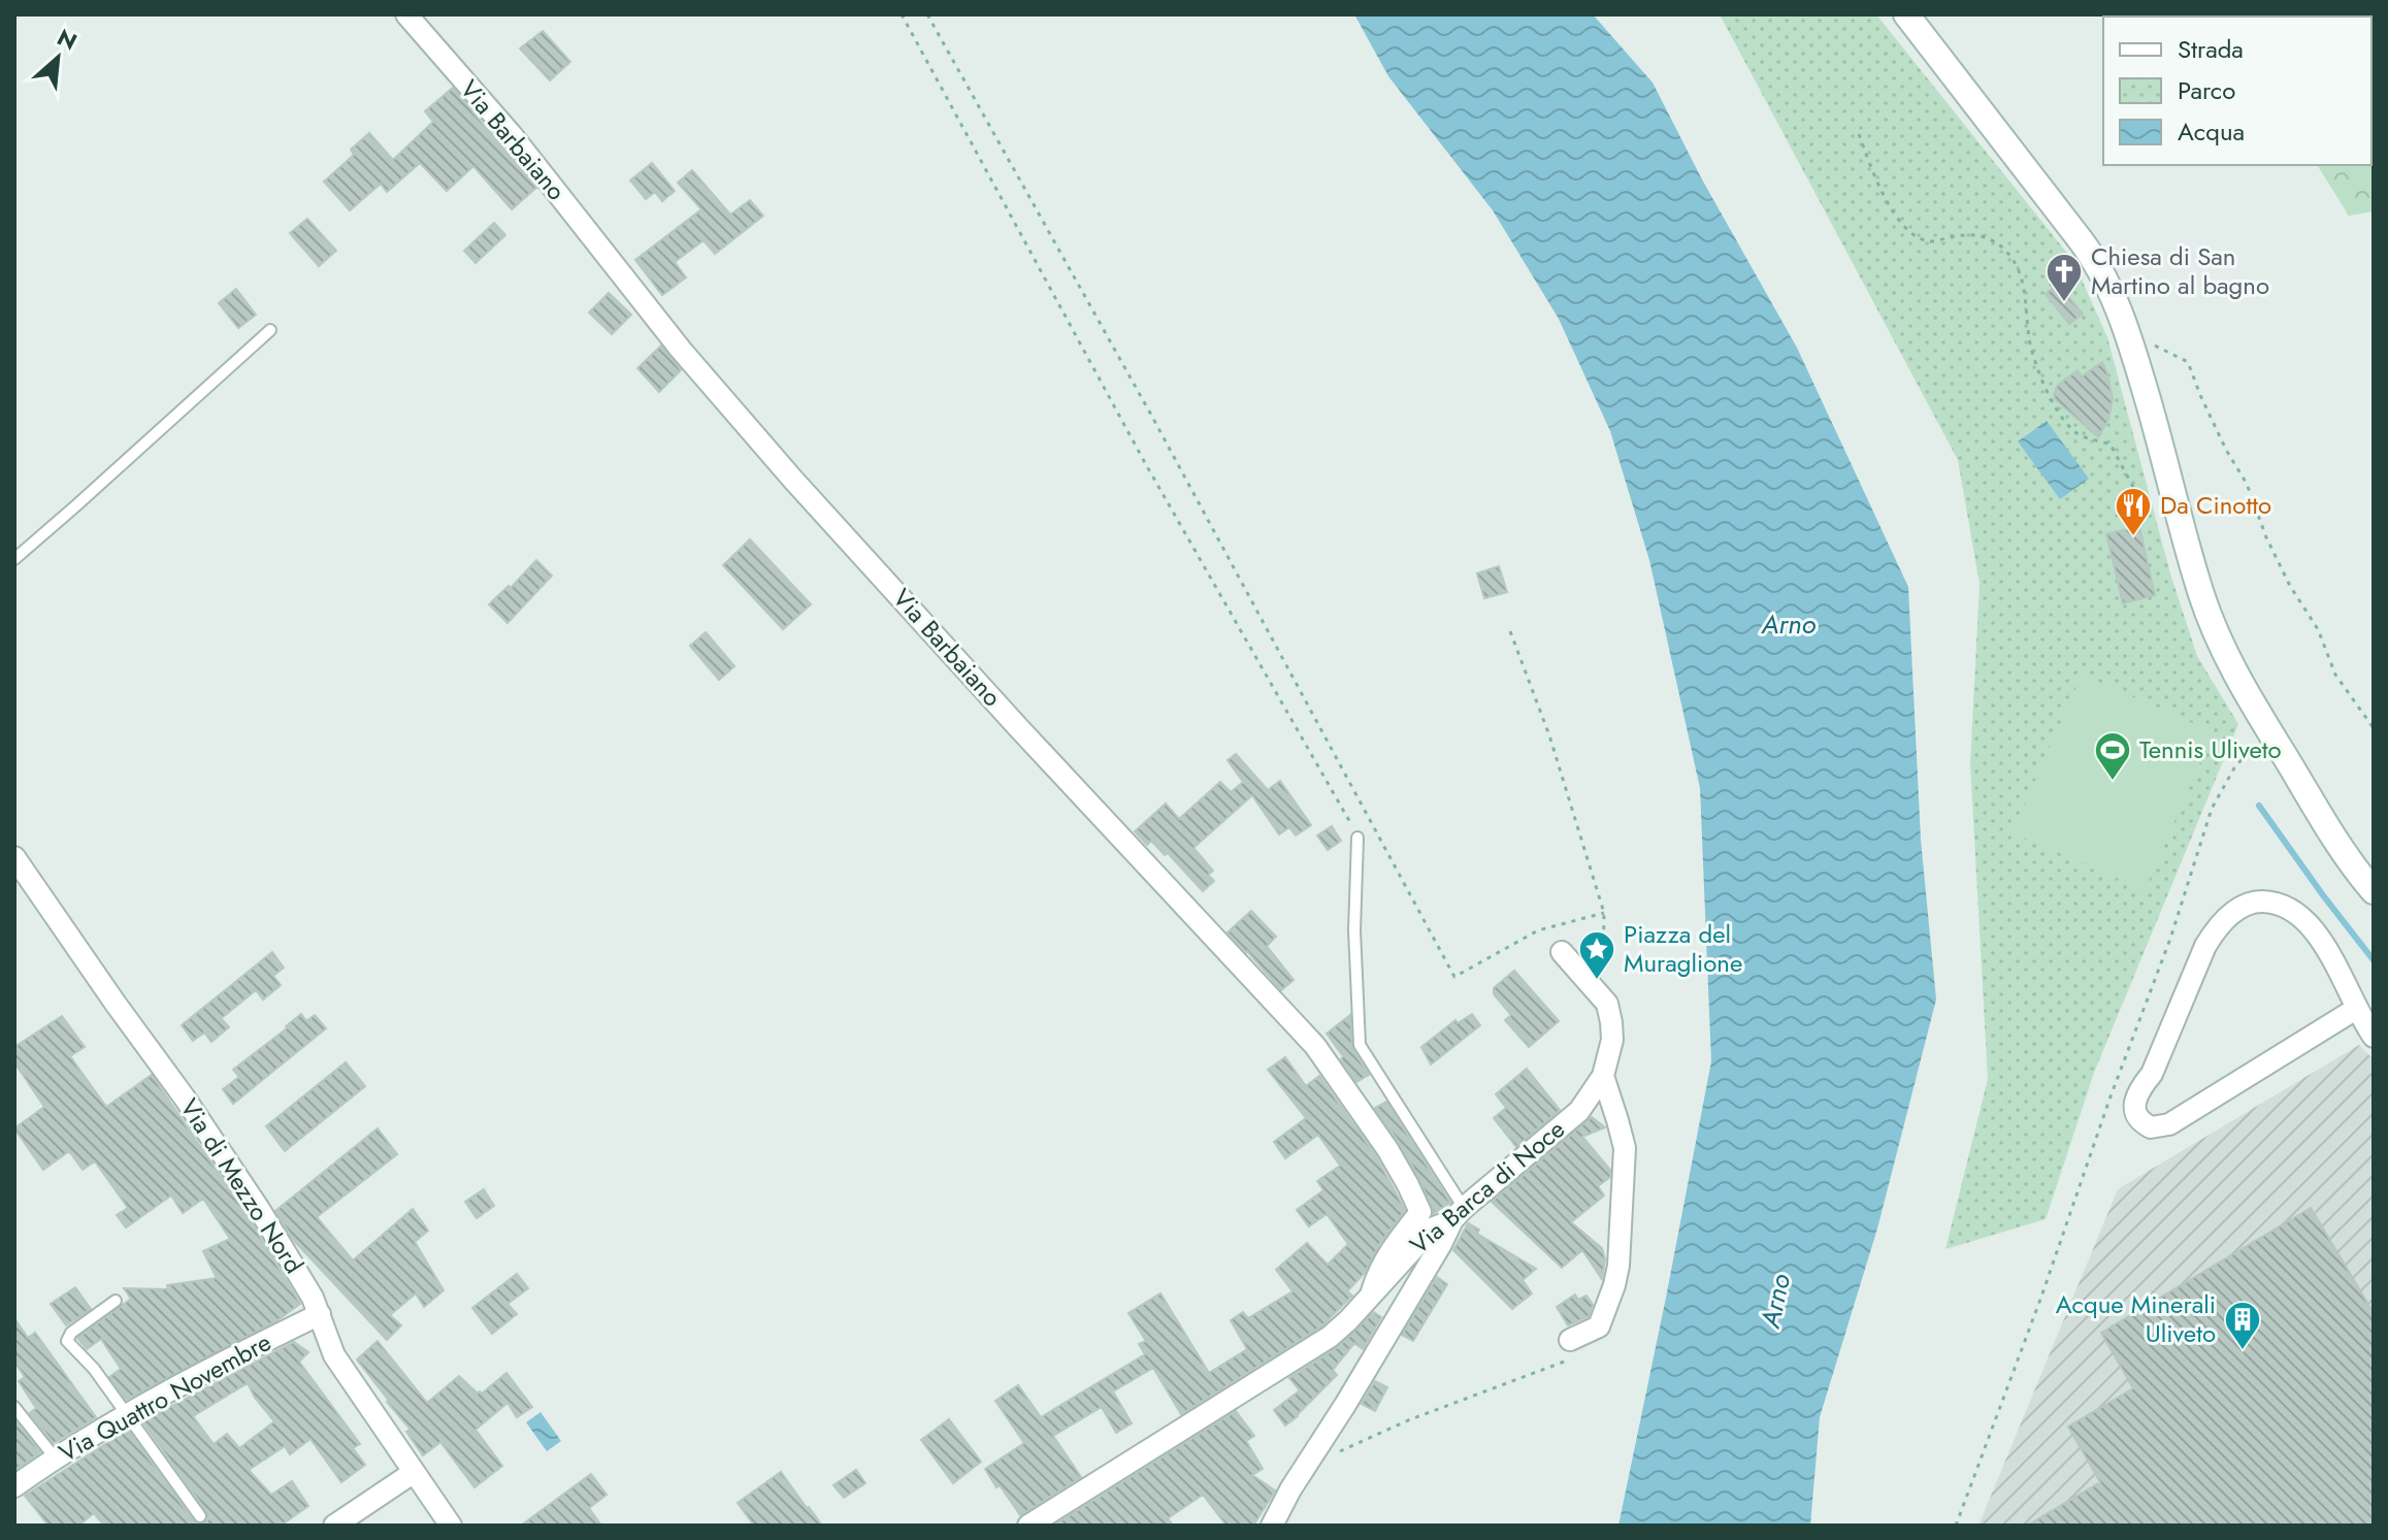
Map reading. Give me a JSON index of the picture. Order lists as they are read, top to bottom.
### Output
{
  "streets": {
    "street": [
      "Via Barbaiano",
      "Via di Mezzo Nord",
      "Via Barca di Noce",
      "Via Quattro Novembre"
    ]
  },
  "crossings": [
    ["Via Barbaiano", "Via Barca di Noce"],
    ["Via di Mezzo Nord", "Via Quattro Novembre"]
  ],
  "water": ["Arno"],
  "places": {
    "church": ["Chiesa di San Martino al bagno"],
    "restaurant": ["Da Cinotto"],
    "sports": ["Tennis Uliveto"],
    "place": ["Piazza del Muraglione"],
    "building": ["Acque Minerali Uliveto"]
  },
  "legend": ["Strada", "Parco", "Acqua"],
  "north": "top right"
}
